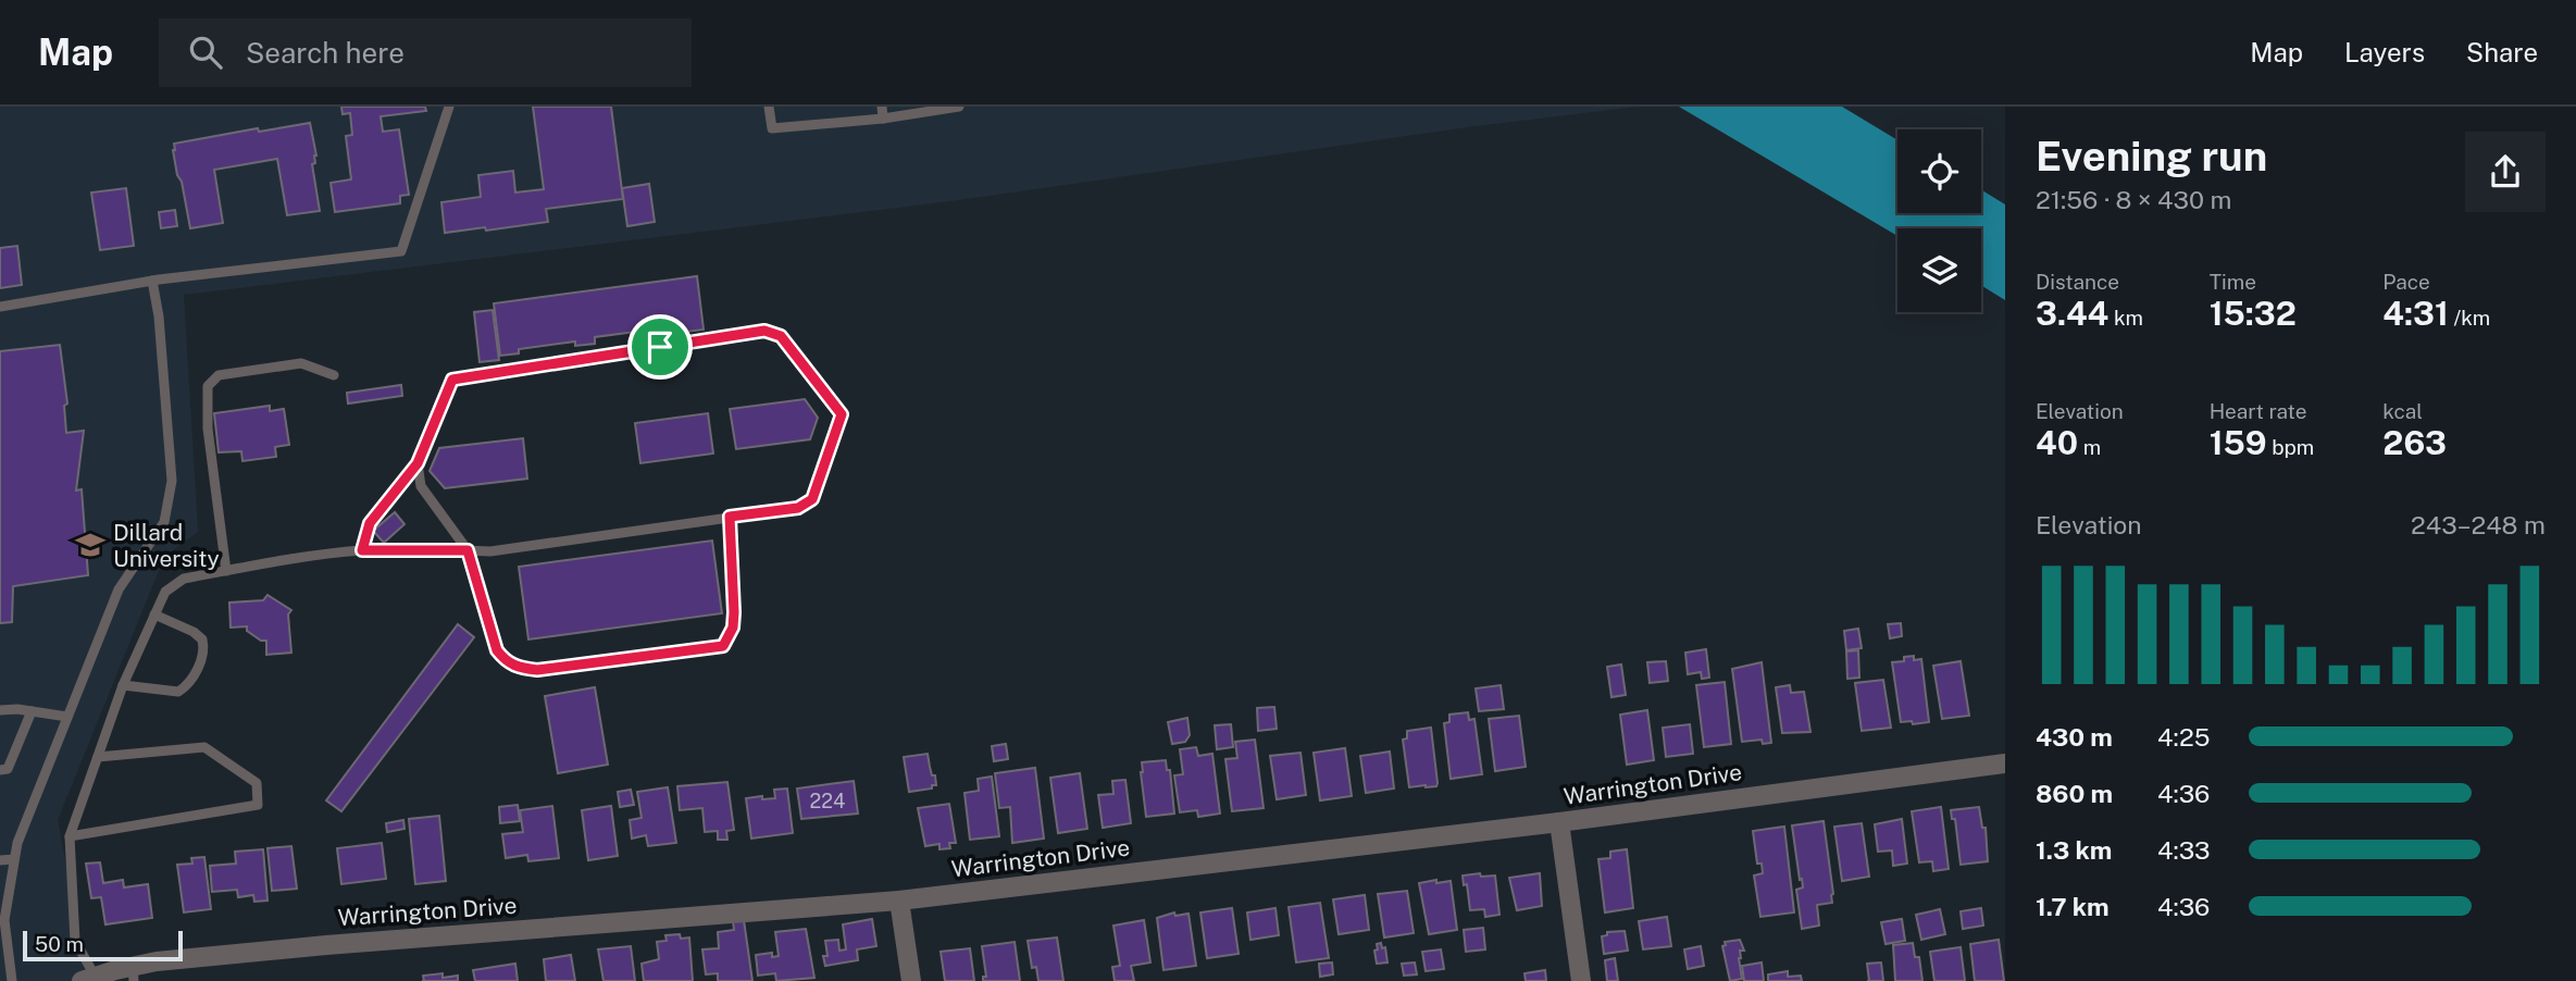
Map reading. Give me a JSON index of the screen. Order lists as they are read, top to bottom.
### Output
{
  "streets": {
    "street": ["Warrington Drive"]
  },
  "places": {
    "school or university": ["Dillard University"]
  },
  "house_numbers": ["224"],
  "scale_bar": "50 m",
  "page": {
    "header": "Map",
    "search": "Search here",
    "nav": ["Map", "Layers", "Share"],
    "heading": ["Evening run", "21:56 · 8 × 430 m"],
    "stats": [
      ["Distance", "3.44 km"],
      ["Time", "15:32"],
      ["Pace", "4:31 /km"],
      ["Elevation", "40 m"],
      ["Heart rate", "159 bpm"],
      ["kcal", "263"]
    ],
    "chart": ["Elevation", "243–248 m"],
    "list": [
      {
        "name": "430 m",
        "note": "4:25"
      },
      {
        "name": "860 m",
        "note": "4:36"
      },
      {
        "name": "1.3 km",
        "note": "4:33"
      },
      {
        "name": "1.7 km",
        "note": "4:36"
      }
    ],
    "scale": "50 m"
  }
}
